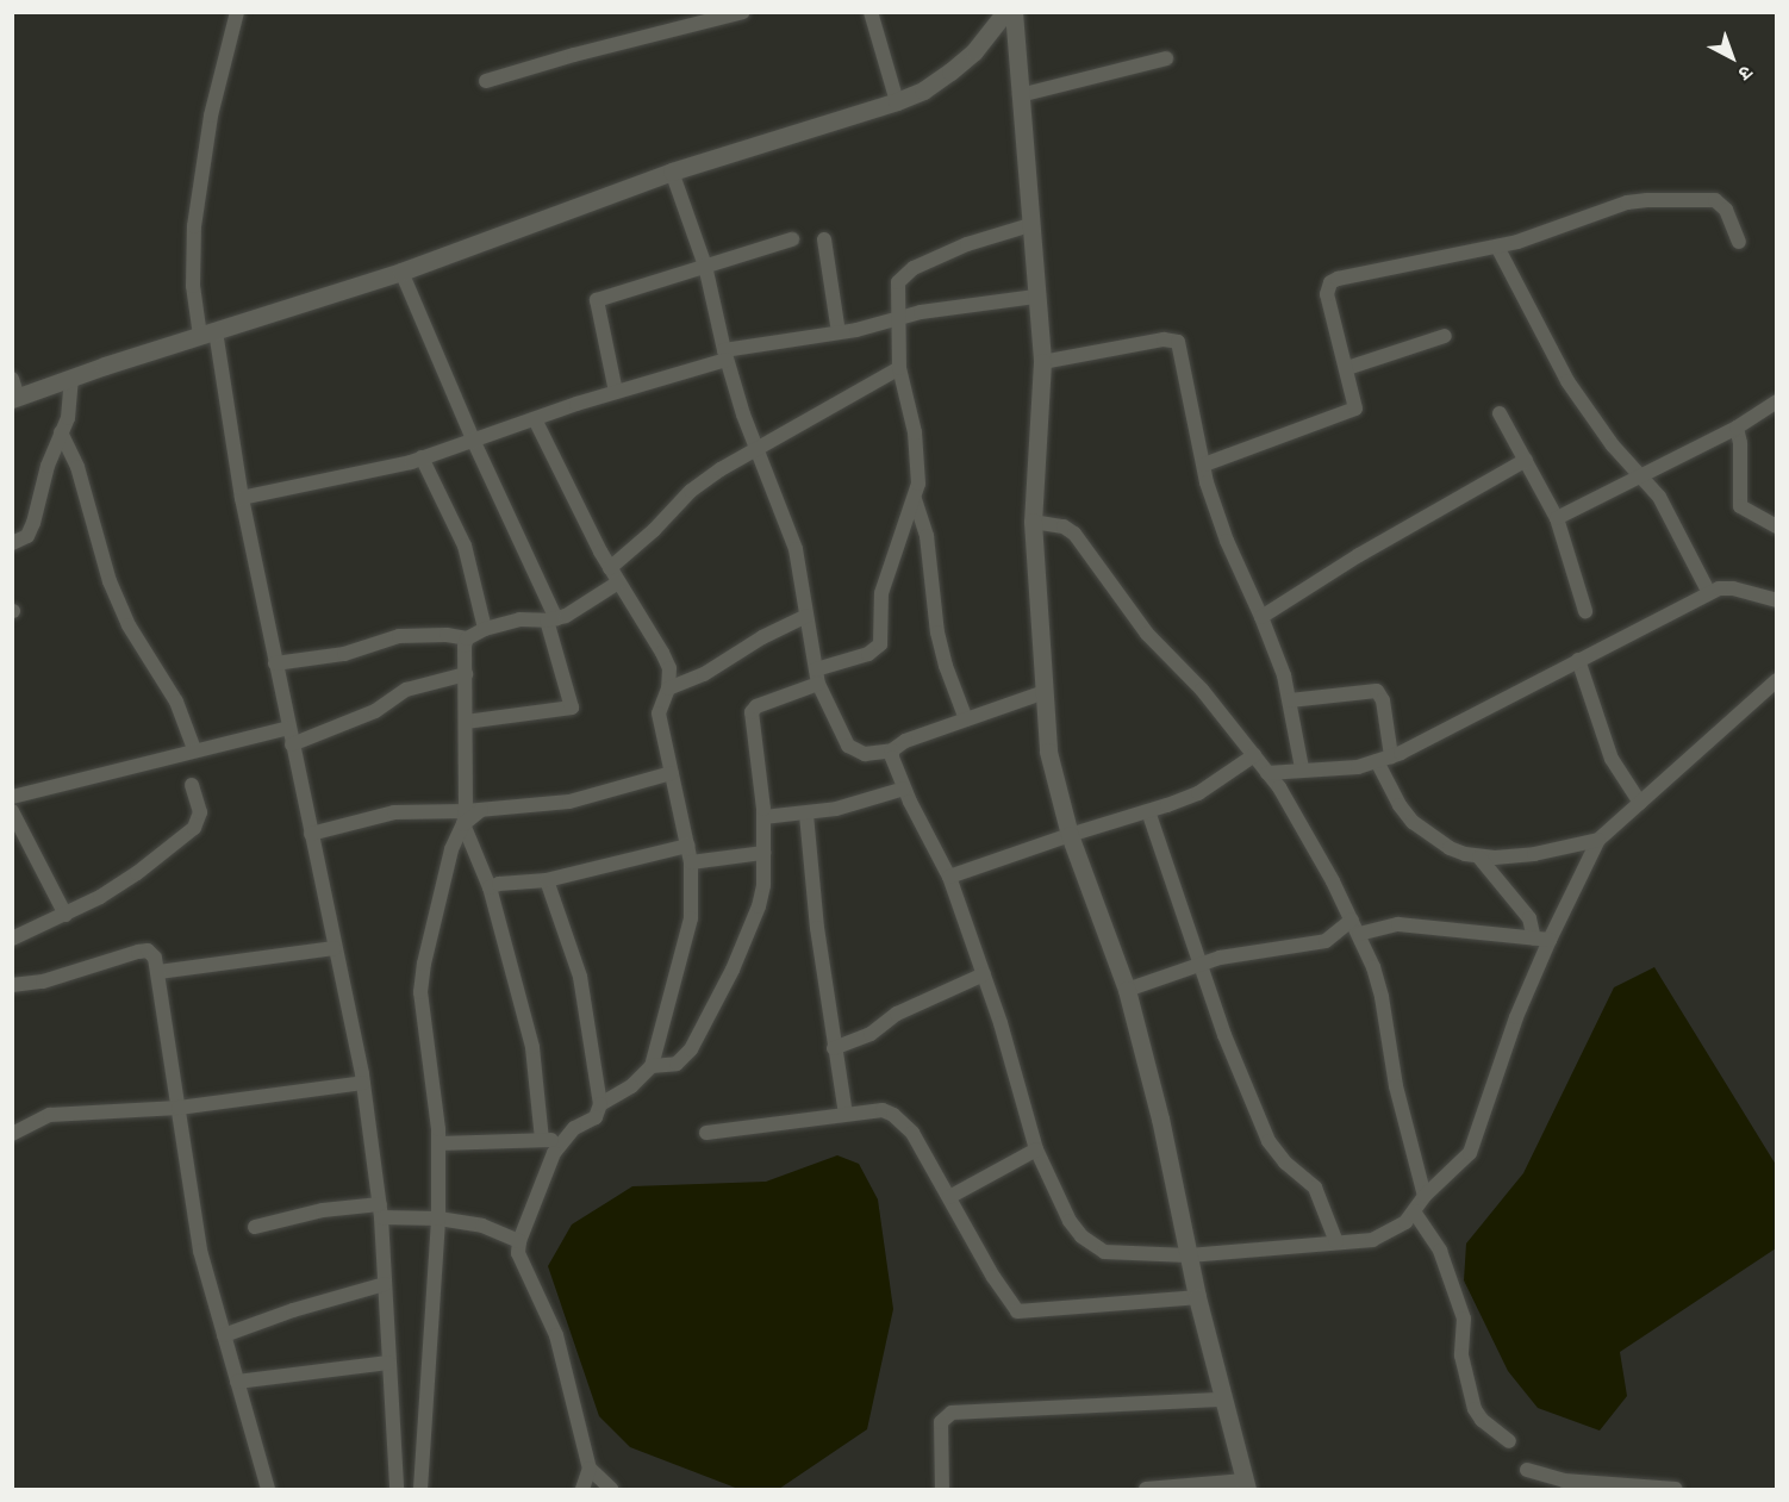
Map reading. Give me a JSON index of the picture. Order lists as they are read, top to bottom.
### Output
{
  "north": "bottom right"
}
